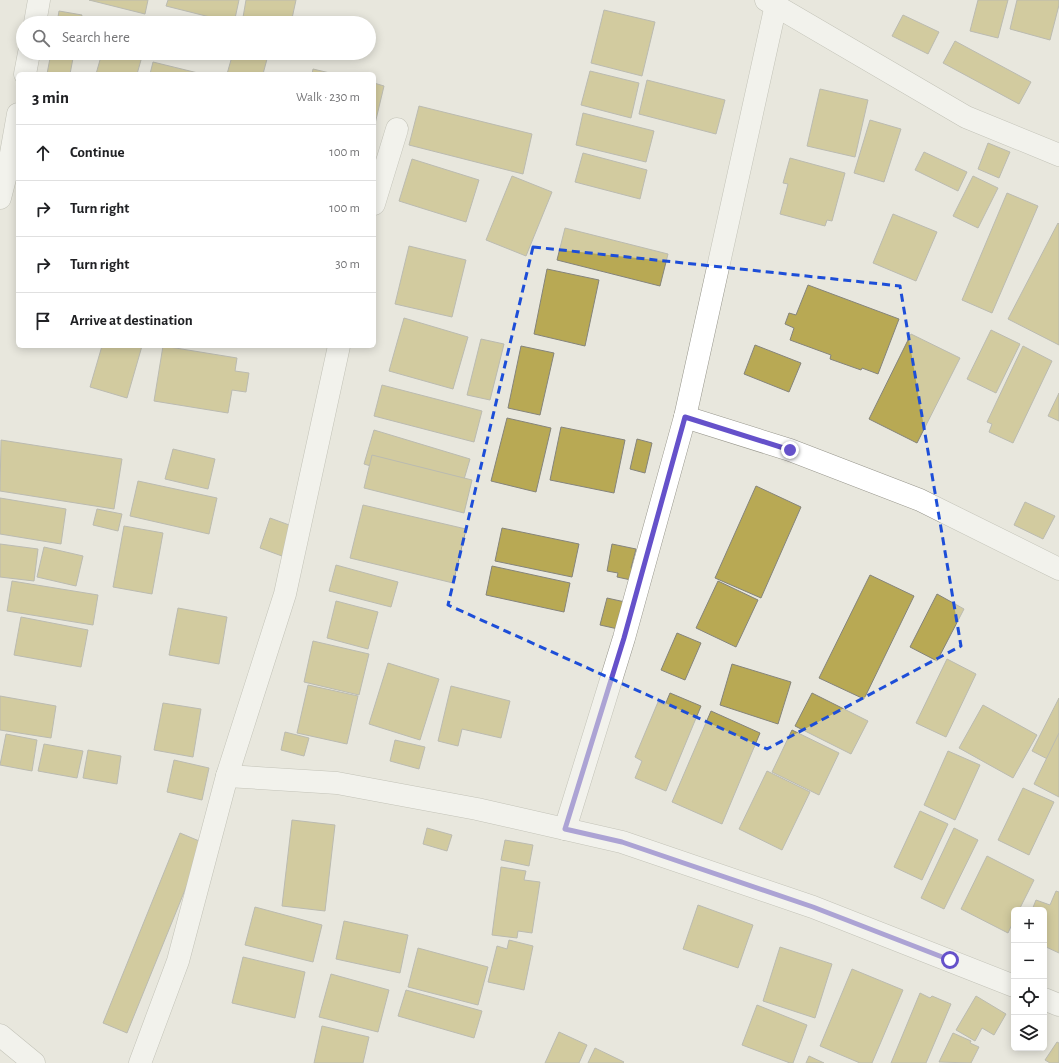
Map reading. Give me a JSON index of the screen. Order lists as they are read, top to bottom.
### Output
{
  "page": {
    "search": "Search here",
    "heading": ["3 min", "Walk · 230 m"],
    "list": [
      ["Continue", "100 m"],
      ["Turn right", "100 m"],
      ["Turn right", "30 m"],
      "Arrive at destination"
    ],
    "map_buttons": ["+", "−"]
  }
}
